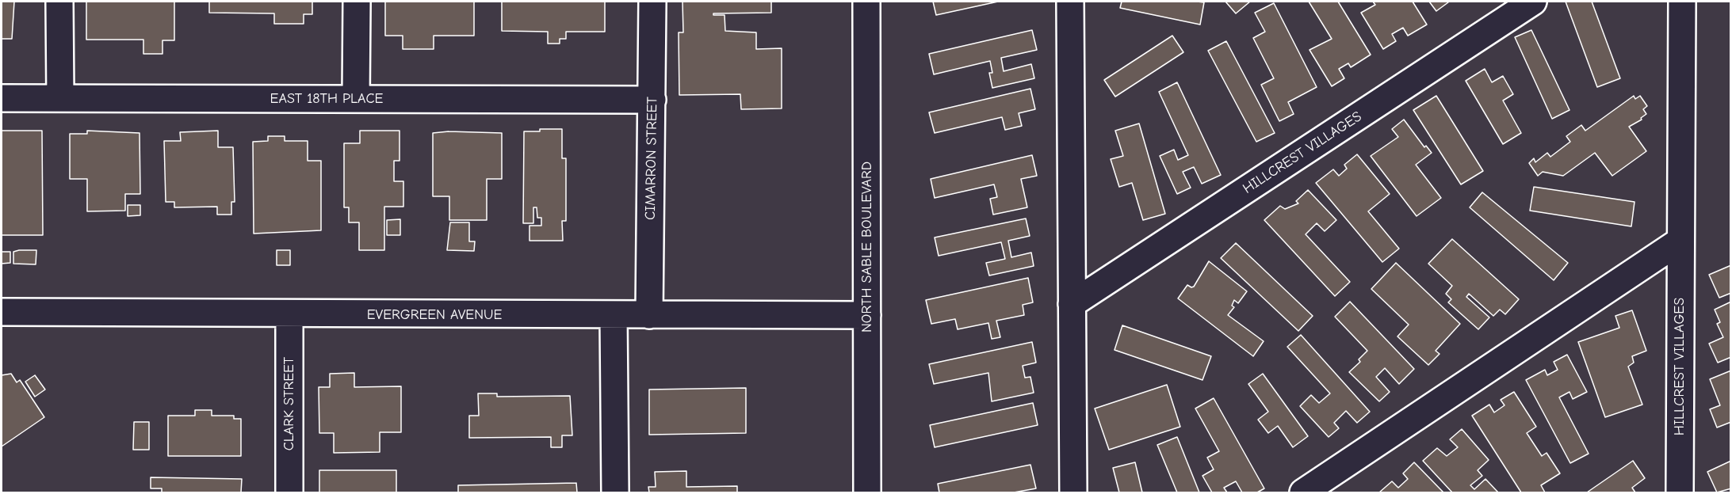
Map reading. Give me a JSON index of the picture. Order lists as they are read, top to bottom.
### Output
{
  "streets": {
    "street": [
      "EAST 18TH PLACE",
      "HILLCREST VILLAGES",
      "CIMARRON STREET",
      "NORTH SABLE BOULEVARD",
      "EVERGREEN AVENUE",
      "CLARK STREET"
    ]
  },
  "crossings": [
    ["EAST 18TH PLACE", "CIMARRON STREET"],
    ["CIMARRON STREET", "EVERGREEN AVENUE"],
    ["NORTH SABLE BOULEVARD", "EVERGREEN AVENUE"],
    ["EVERGREEN AVENUE", "CLARK STREET"]
  ]
}
